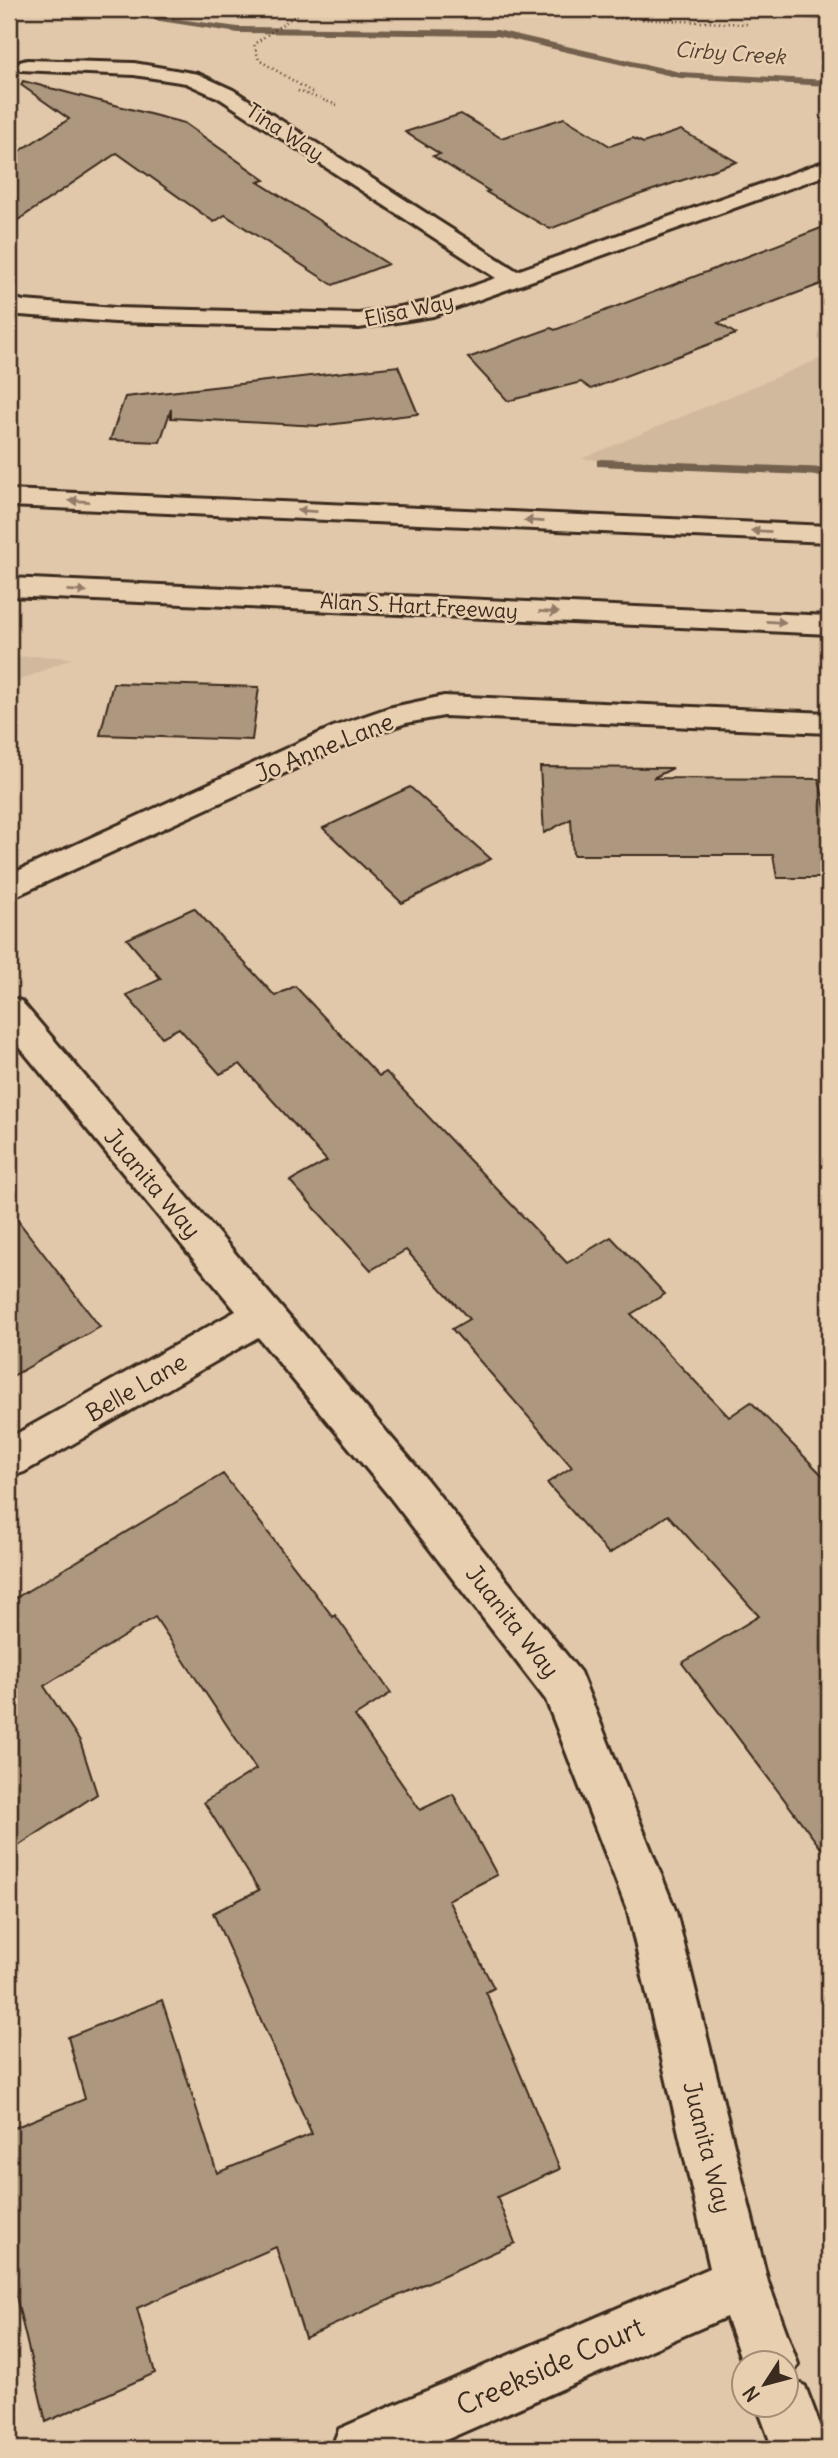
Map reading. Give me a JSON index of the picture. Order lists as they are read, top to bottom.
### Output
{
  "streets": {
    "main road": [
      "Tina Way",
      "Elisa Way",
      "Alan S. Hart Freeway",
      "Jo Anne Lane",
      "Juanita Way",
      "Belle Lane",
      "Creekside Court"
    ]
  },
  "crossings": [
    ["Tina Way", "Elisa Way"],
    ["Juanita Way", "Belle Lane"],
    ["Juanita Way", "Creekside Court"]
  ],
  "water": ["Cirby Creek"],
  "north": "bottom left"
}
